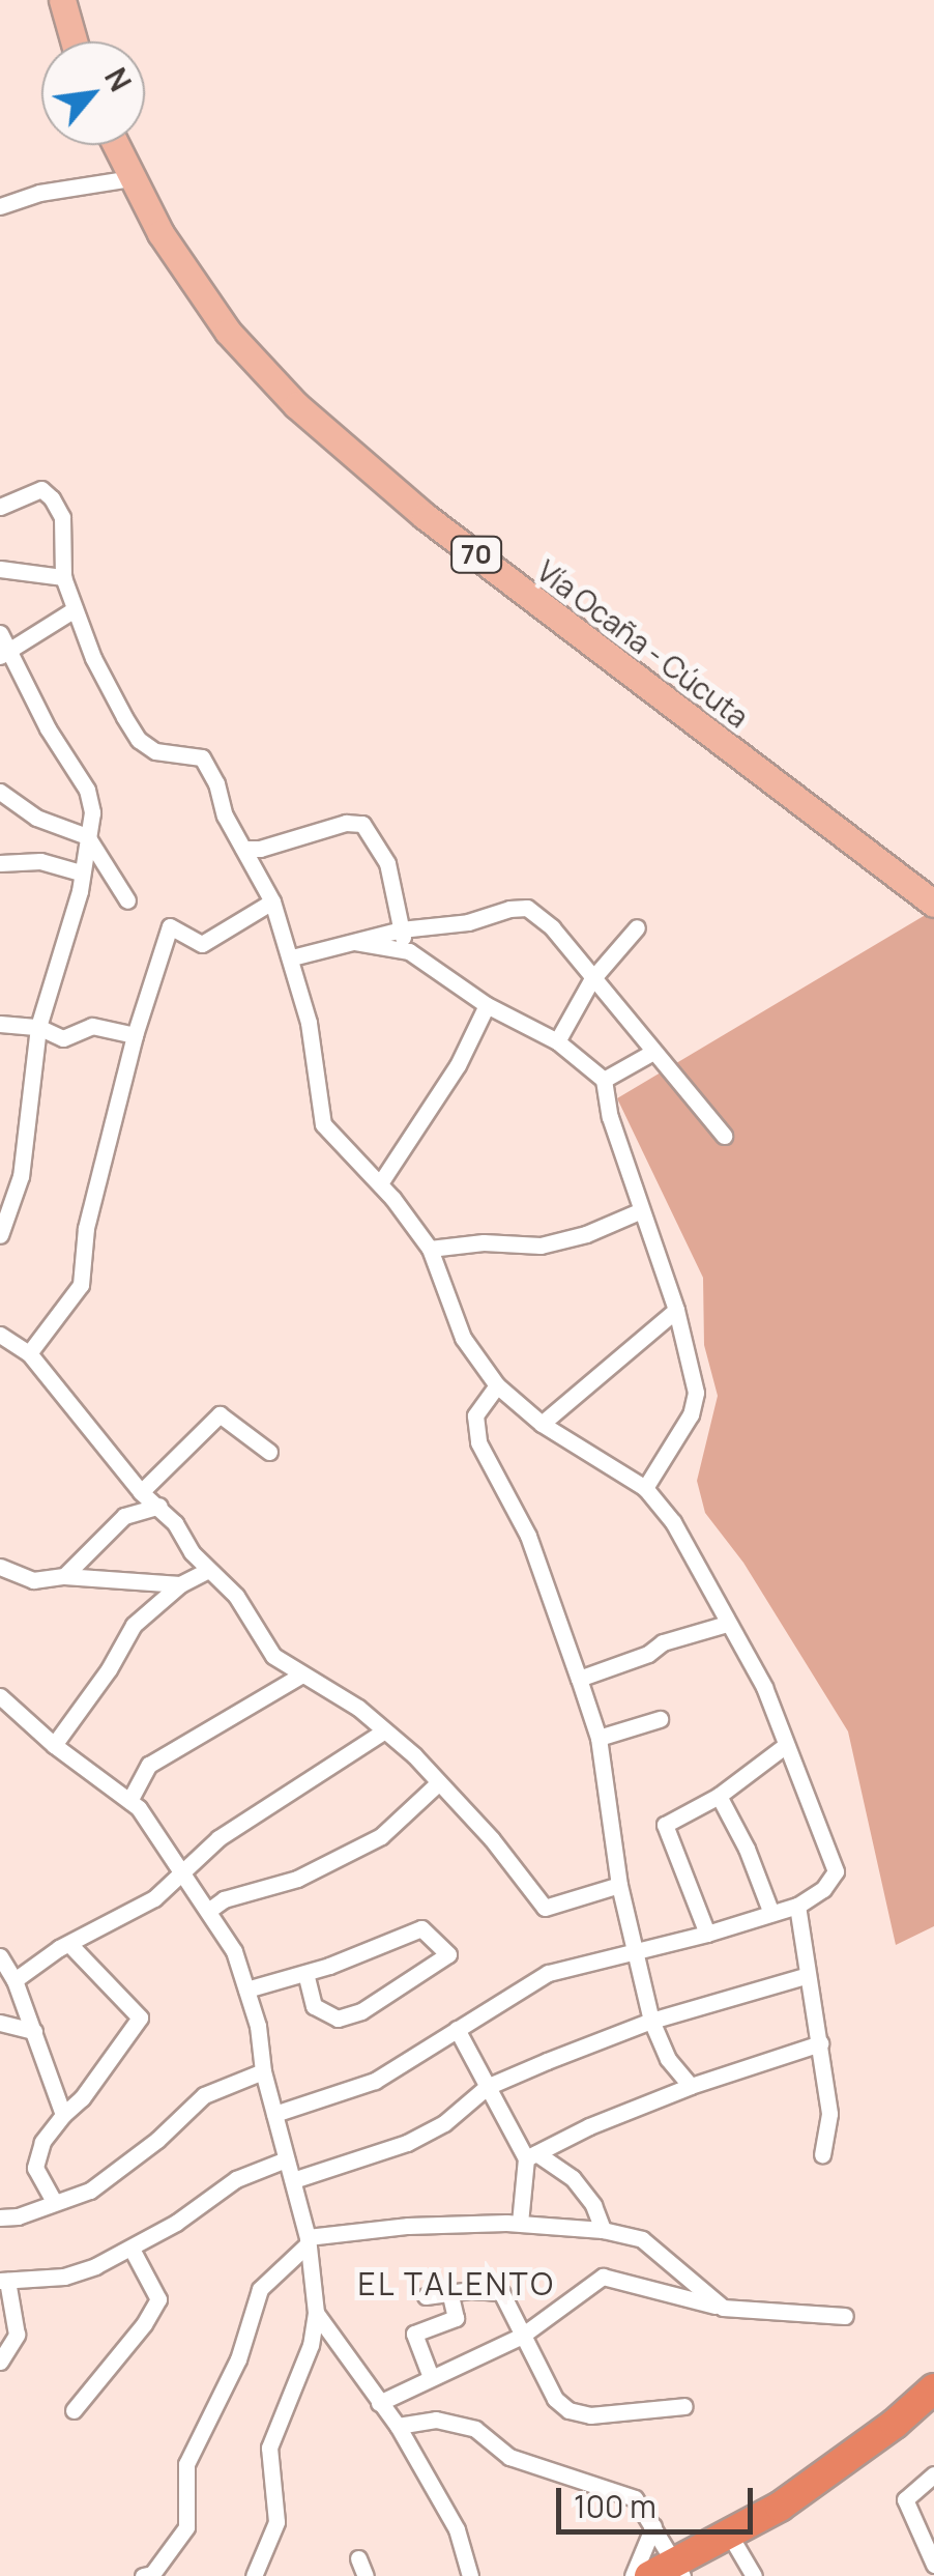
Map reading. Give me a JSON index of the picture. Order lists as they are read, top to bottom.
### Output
{
  "streets": {
    "main road": ["70", "Vía Ocaña - Cúcuta"]
  },
  "districts": ["EL TALENTO"],
  "scale_bar": "100 m",
  "north": "top right"
}
